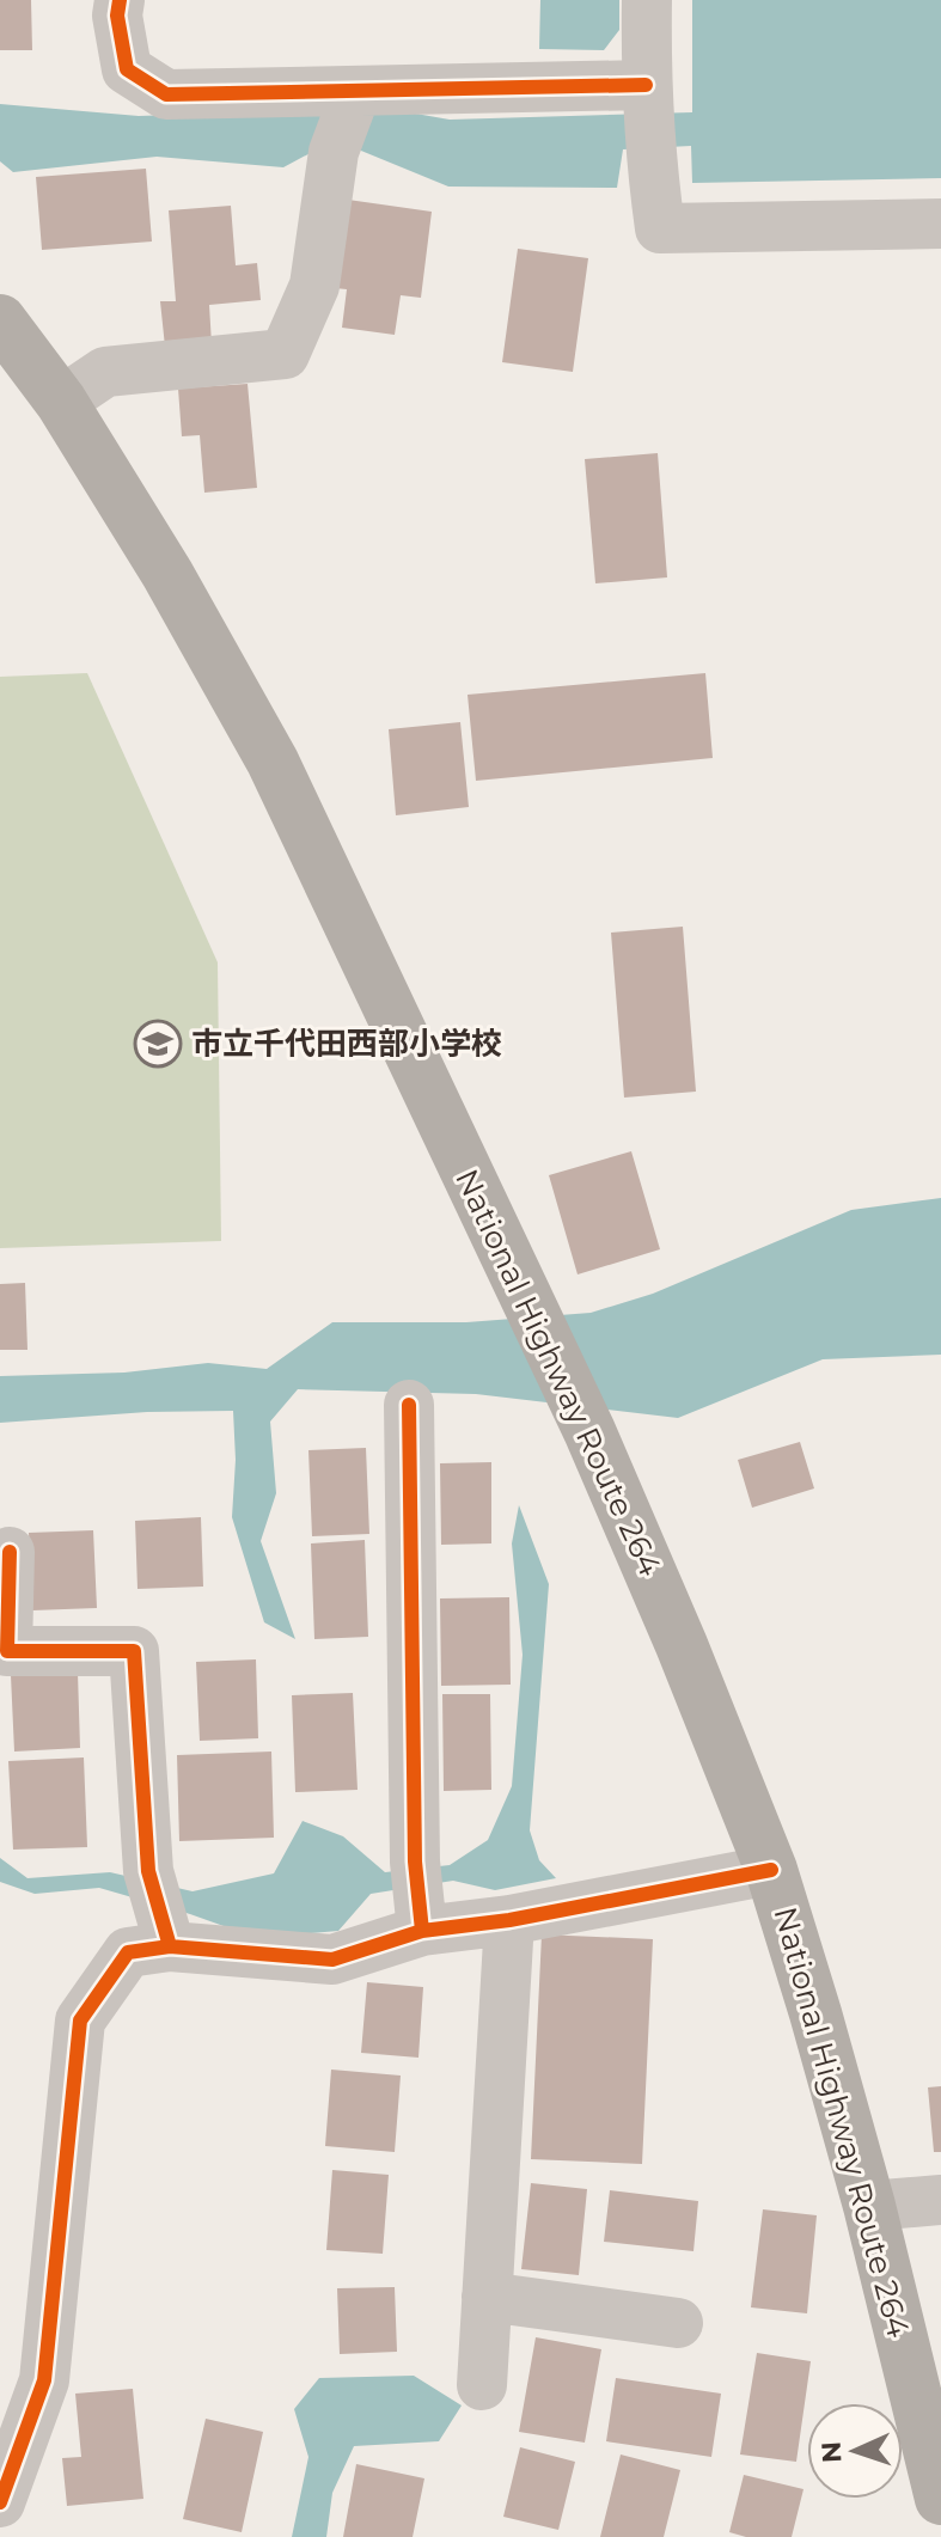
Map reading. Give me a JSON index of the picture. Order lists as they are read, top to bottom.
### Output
{
  "streets": {
    "highway": ["National Highway Route 264"]
  },
  "places": {
    "school or university": ["市立千代田西部小学校"]
  },
  "north": "left"
}
